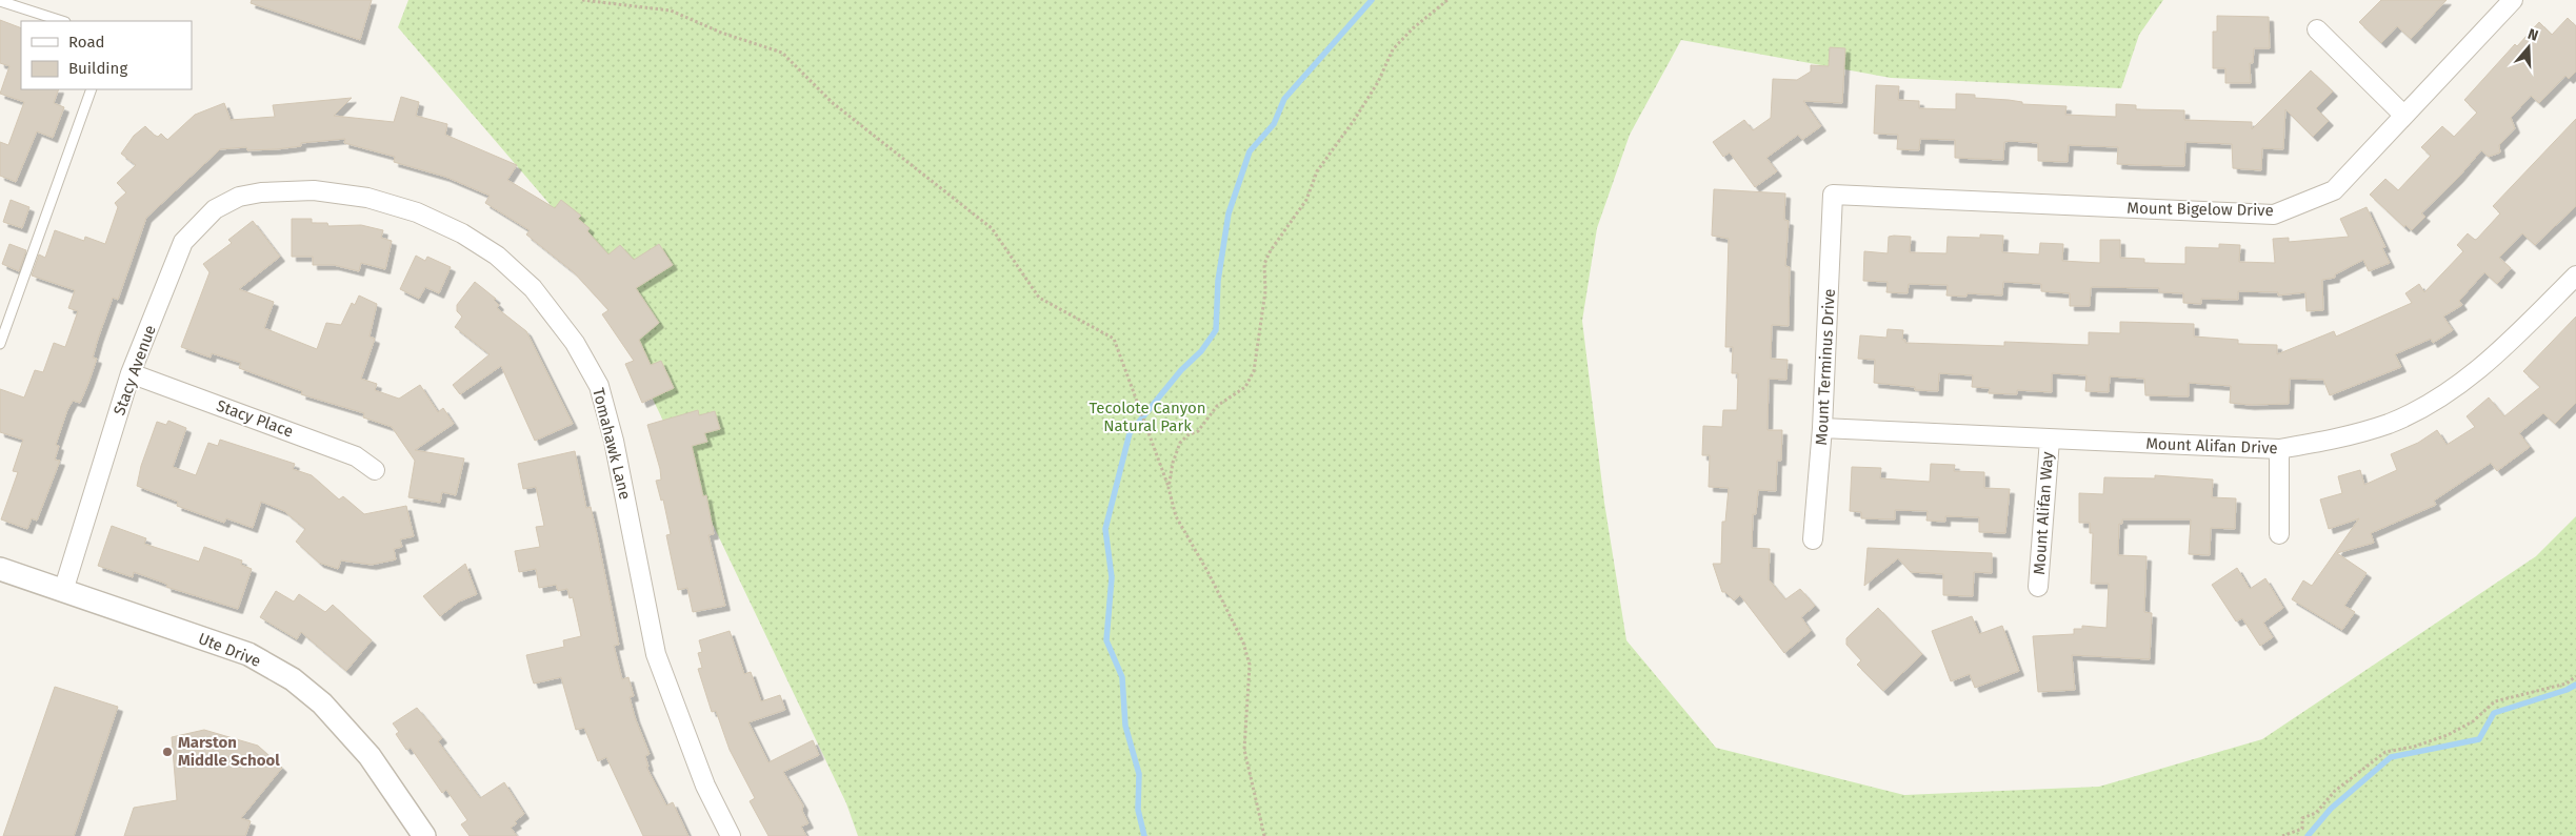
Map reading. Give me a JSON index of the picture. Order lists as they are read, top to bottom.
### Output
{
  "streets": {
    "street": [
      "Mount Bigelow Drive",
      "Mount Terminus Drive",
      "Stacy Avenue",
      "Stacy Place",
      "Tomahawk Lane",
      "Mount Alifan Drive",
      "Mount Alifan Way",
      "Ute Drive"
    ]
  },
  "crossings": [
    ["Mount Bigelow Drive", "Mount Terminus Drive"],
    ["Mount Terminus Drive", "Mount Alifan Drive"],
    ["Stacy Avenue", "Stacy Place"],
    ["Stacy Avenue", "Tomahawk Lane"],
    ["Stacy Avenue", "Ute Drive"],
    ["Mount Alifan Drive", "Mount Alifan Way"]
  ],
  "parks": ["Tecolote Canyon Natural Park"],
  "places": ["Marston Middle School"],
  "legend": ["Road", "Building"],
  "north": "top"
}
